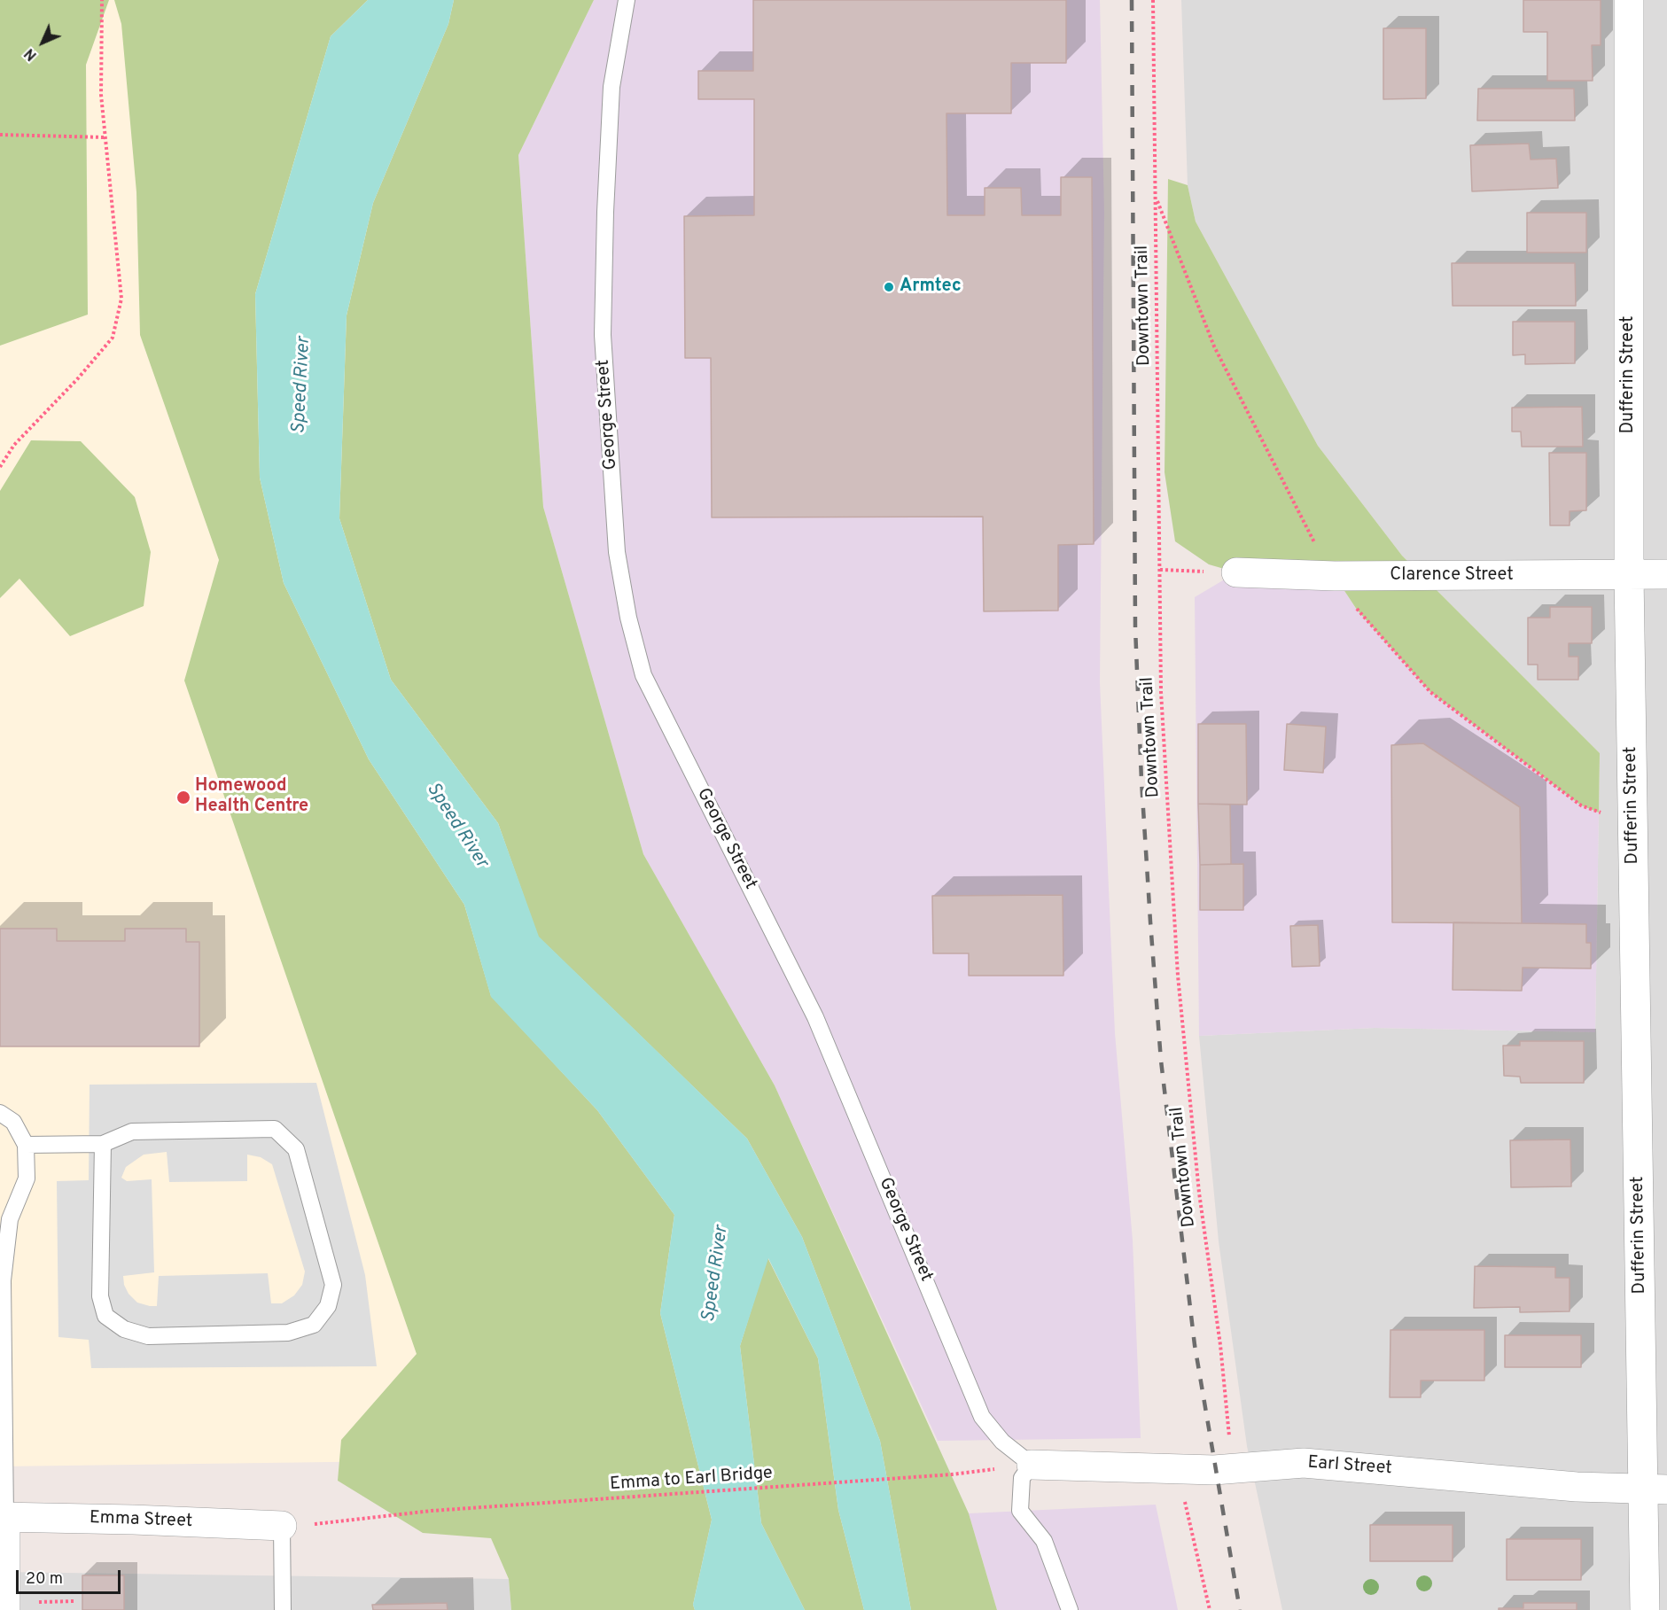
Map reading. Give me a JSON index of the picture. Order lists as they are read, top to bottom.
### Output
{
  "streets": {
    "street": [
      "Dufferin Street",
      "Clarence Street",
      "Earl Street",
      "Emma Street"
    ],
    "lane": ["George Street"],
    "path": ["Downtown Trail", "Emma to Earl Bridge"]
  },
  "crossings": [
    ["Downtown Trail", "Earl Street"],
    ["Dufferin Street", "Clarence Street"],
    ["Dufferin Street", "Earl Street"],
    ["George Street", "Earl Street"],
    ["Emma to Earl Bridge", "Emma Street"]
  ],
  "water": ["Speed River"],
  "places": ["Armtec", "Homewood Health Centre"],
  "scale_bar": "20 m",
  "north": "bottom left"
}
